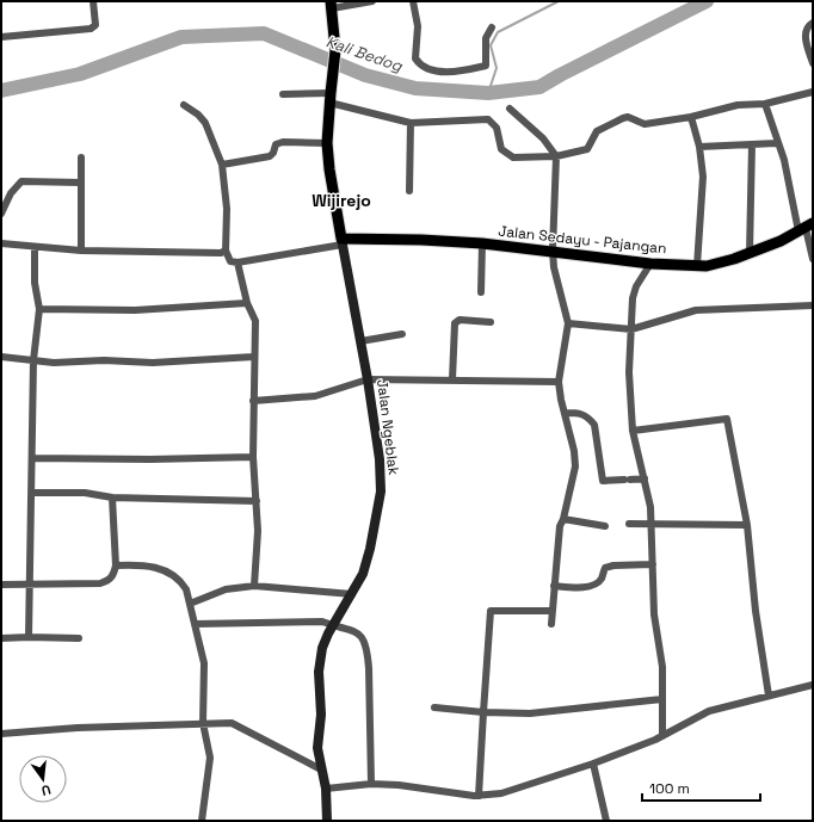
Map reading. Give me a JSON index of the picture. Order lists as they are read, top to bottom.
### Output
{
  "streets": {
    "main road": ["Jalan Sedayu - Pajangan", "Jalan Ngeblak"]
  },
  "crossings": [
    ["Jalan Sedayu - Pajangan", "Jalan Ngeblak"]
  ],
  "districts": ["Wijirejo"],
  "water": ["Kali Bedog"],
  "scale_bar": "100 m",
  "north": "bottom"
}
